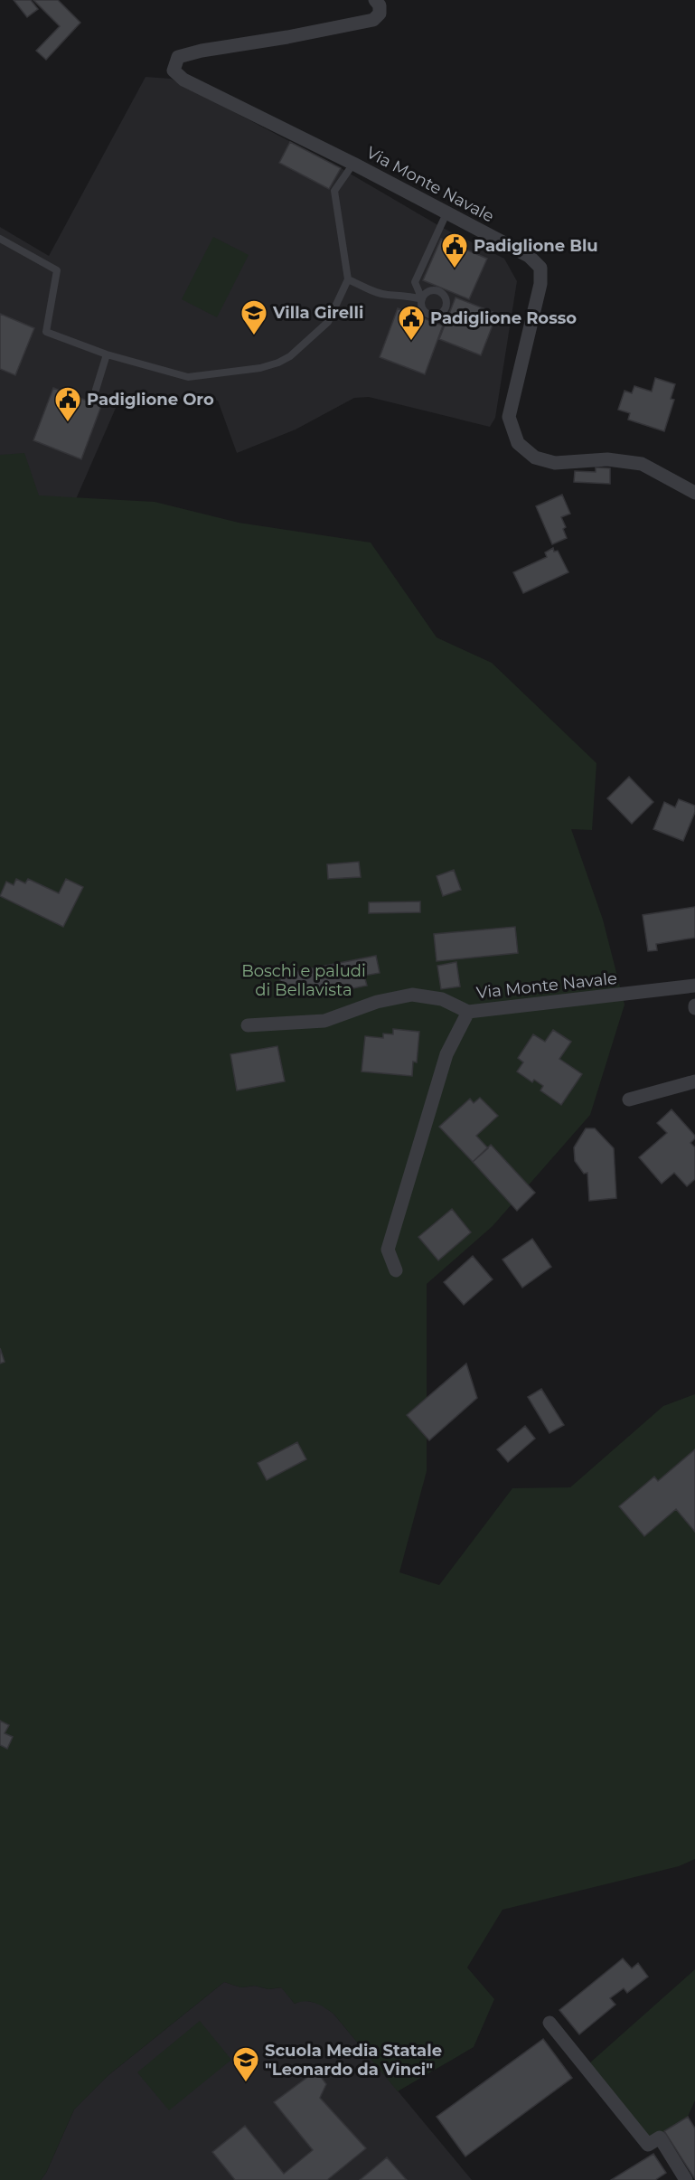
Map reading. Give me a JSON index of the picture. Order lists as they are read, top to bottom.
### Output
{
  "streets": {
    "street": ["Via Monte Navale"]
  },
  "parks": ["Boschi e paludi di Bellavista"],
  "places": {
    "public building": ["Padiglione Blu", "Padiglione Rosso", "Padiglione Oro"],
    "school or university": ["Villa Girelli", "Scuola Media Statale \"Leonardo da Vinci\""]
  }
}
